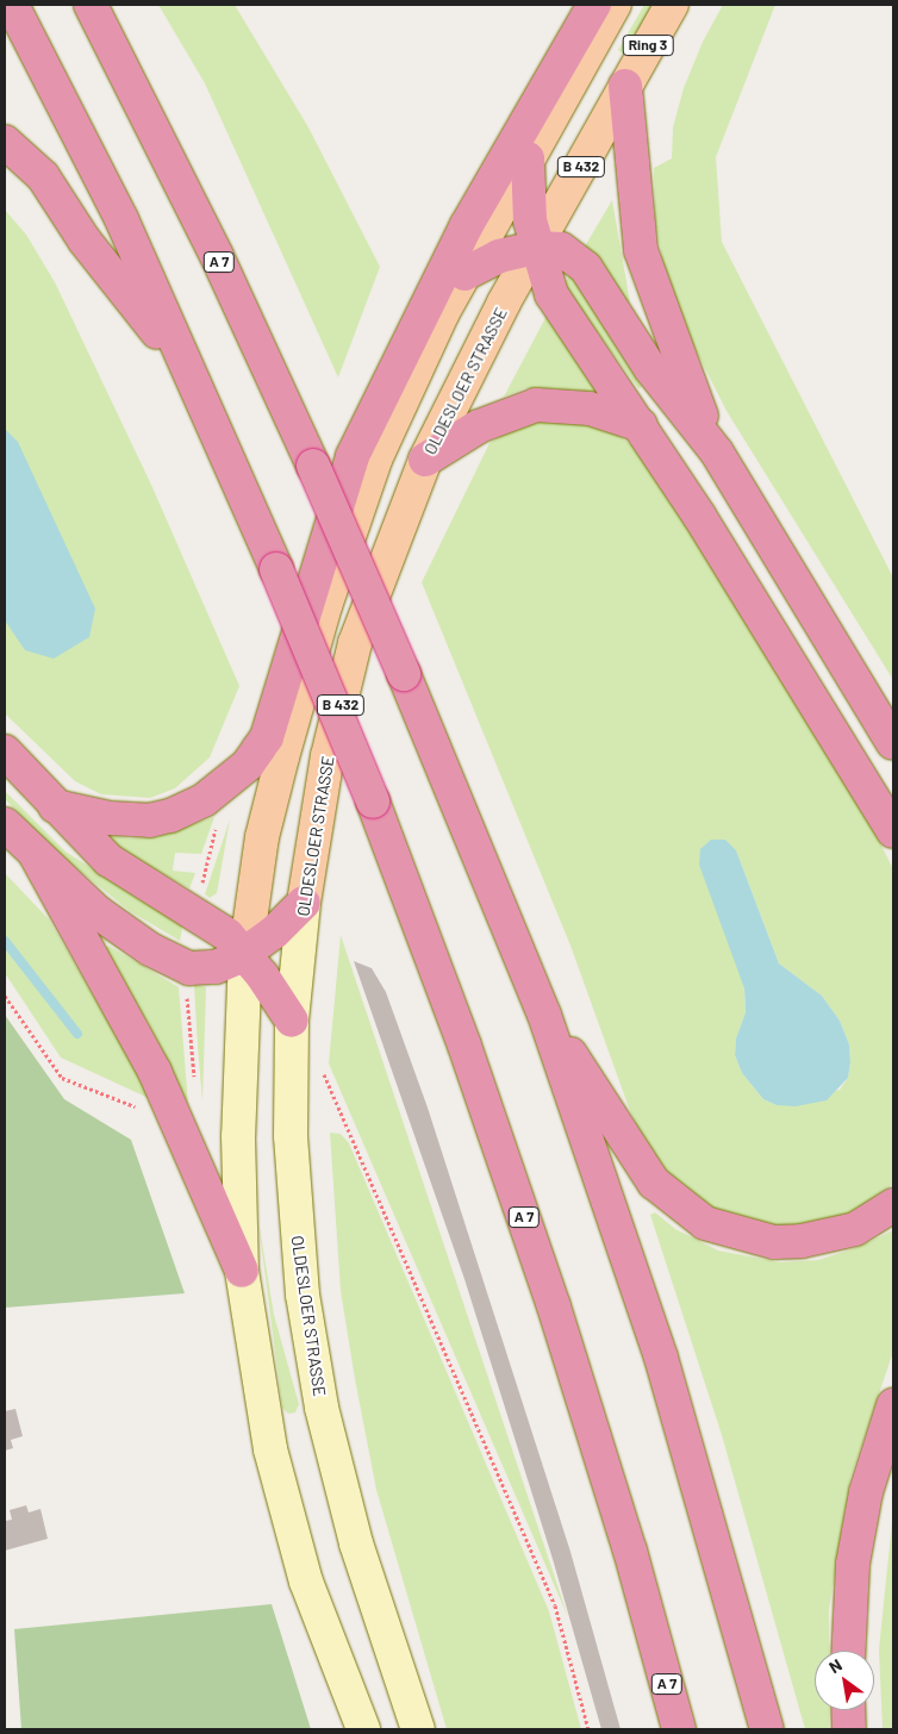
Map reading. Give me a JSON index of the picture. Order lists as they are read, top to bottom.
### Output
{
  "streets": {
    "highway": ["A 7"],
    "main road": ["Ring 3", "B 432", "OLDESLOER STRASSE"]
  },
  "north": "top left"
}
